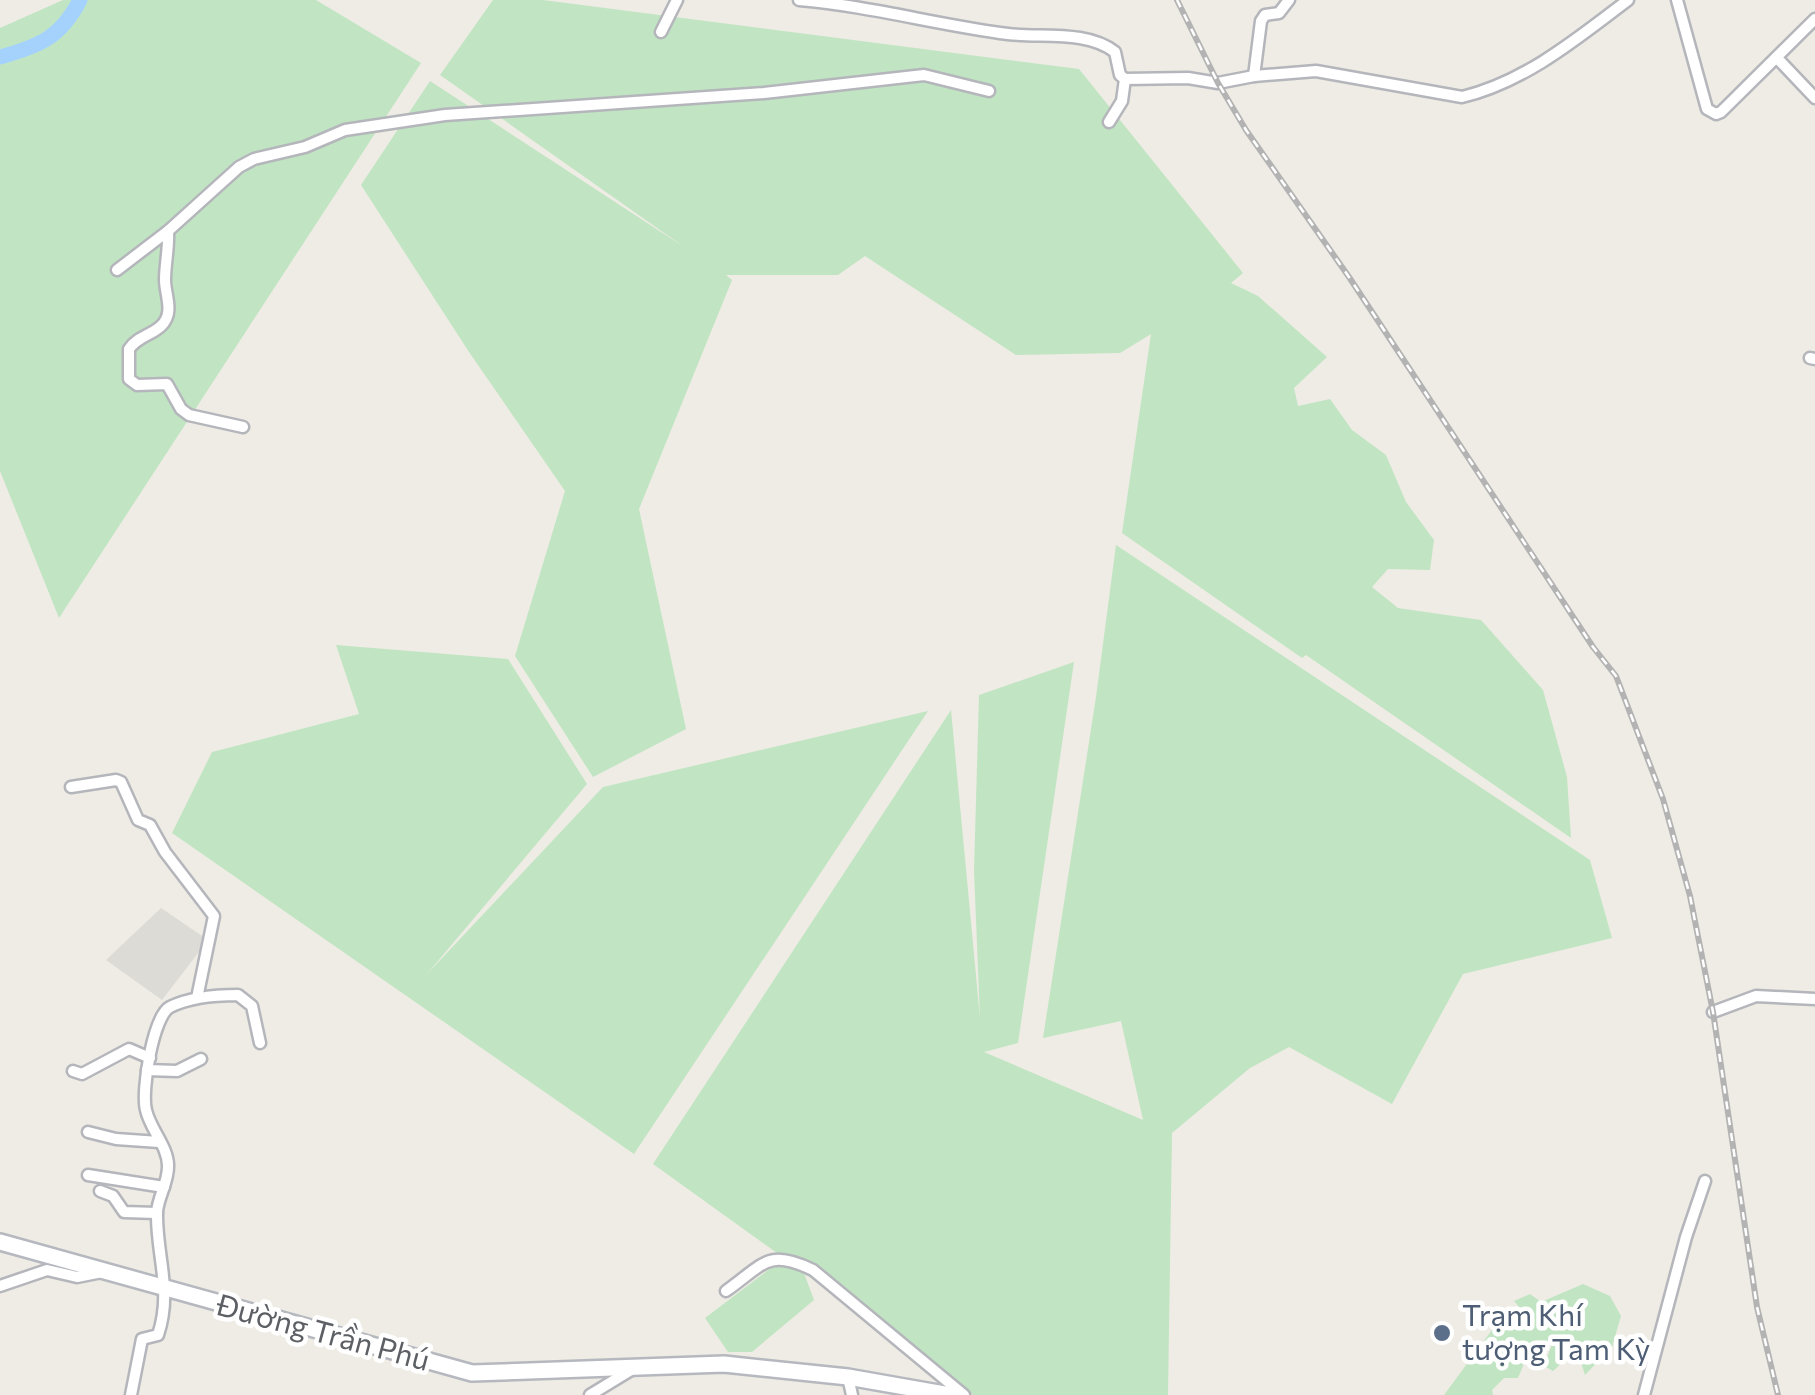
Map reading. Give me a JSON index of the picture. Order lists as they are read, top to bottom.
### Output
{
  "streets": {
    "main road": ["Đường Trần Phú"]
  },
  "places": ["Trạm Khí tượng Tam Kỳ"]
}
